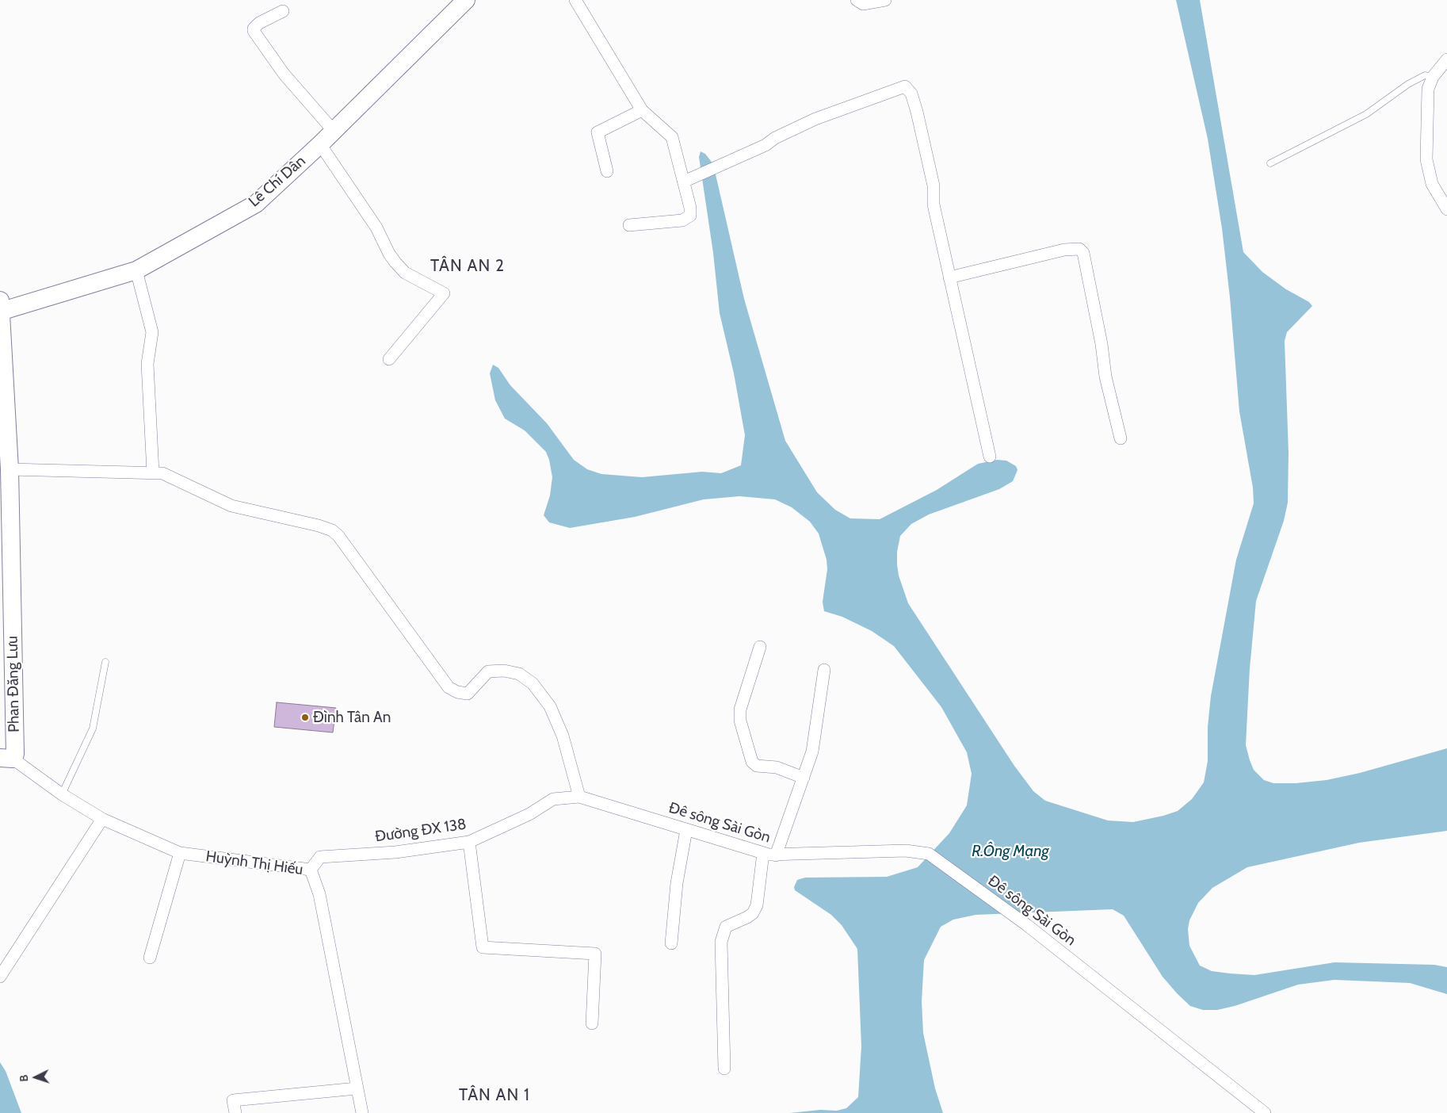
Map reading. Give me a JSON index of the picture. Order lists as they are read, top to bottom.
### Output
{
  "streets": {
    "street": [
      "Lê Chí Dân",
      "Phan Đăng Lưu",
      "Đê sông Sài Gòn",
      "Đường ĐX 138",
      "Huỳnh Thị Hiếu"
    ]
  },
  "crossings": [
    ["Lê Chí Dân", "Phan Đăng Lưu"],
    ["Phan Đăng Lưu", "Huỳnh Thị Hiếu"],
    ["Đê sông Sài Gòn", "Đường ĐX 138"],
    ["Đường ĐX 138", "Huỳnh Thị Hiếu"]
  ],
  "districts": ["TÂN AN 2", "TÂN AN 1"],
  "water": ["R.Ông Mạng"],
  "places": ["Đình Tân An"],
  "north": "left"
}
